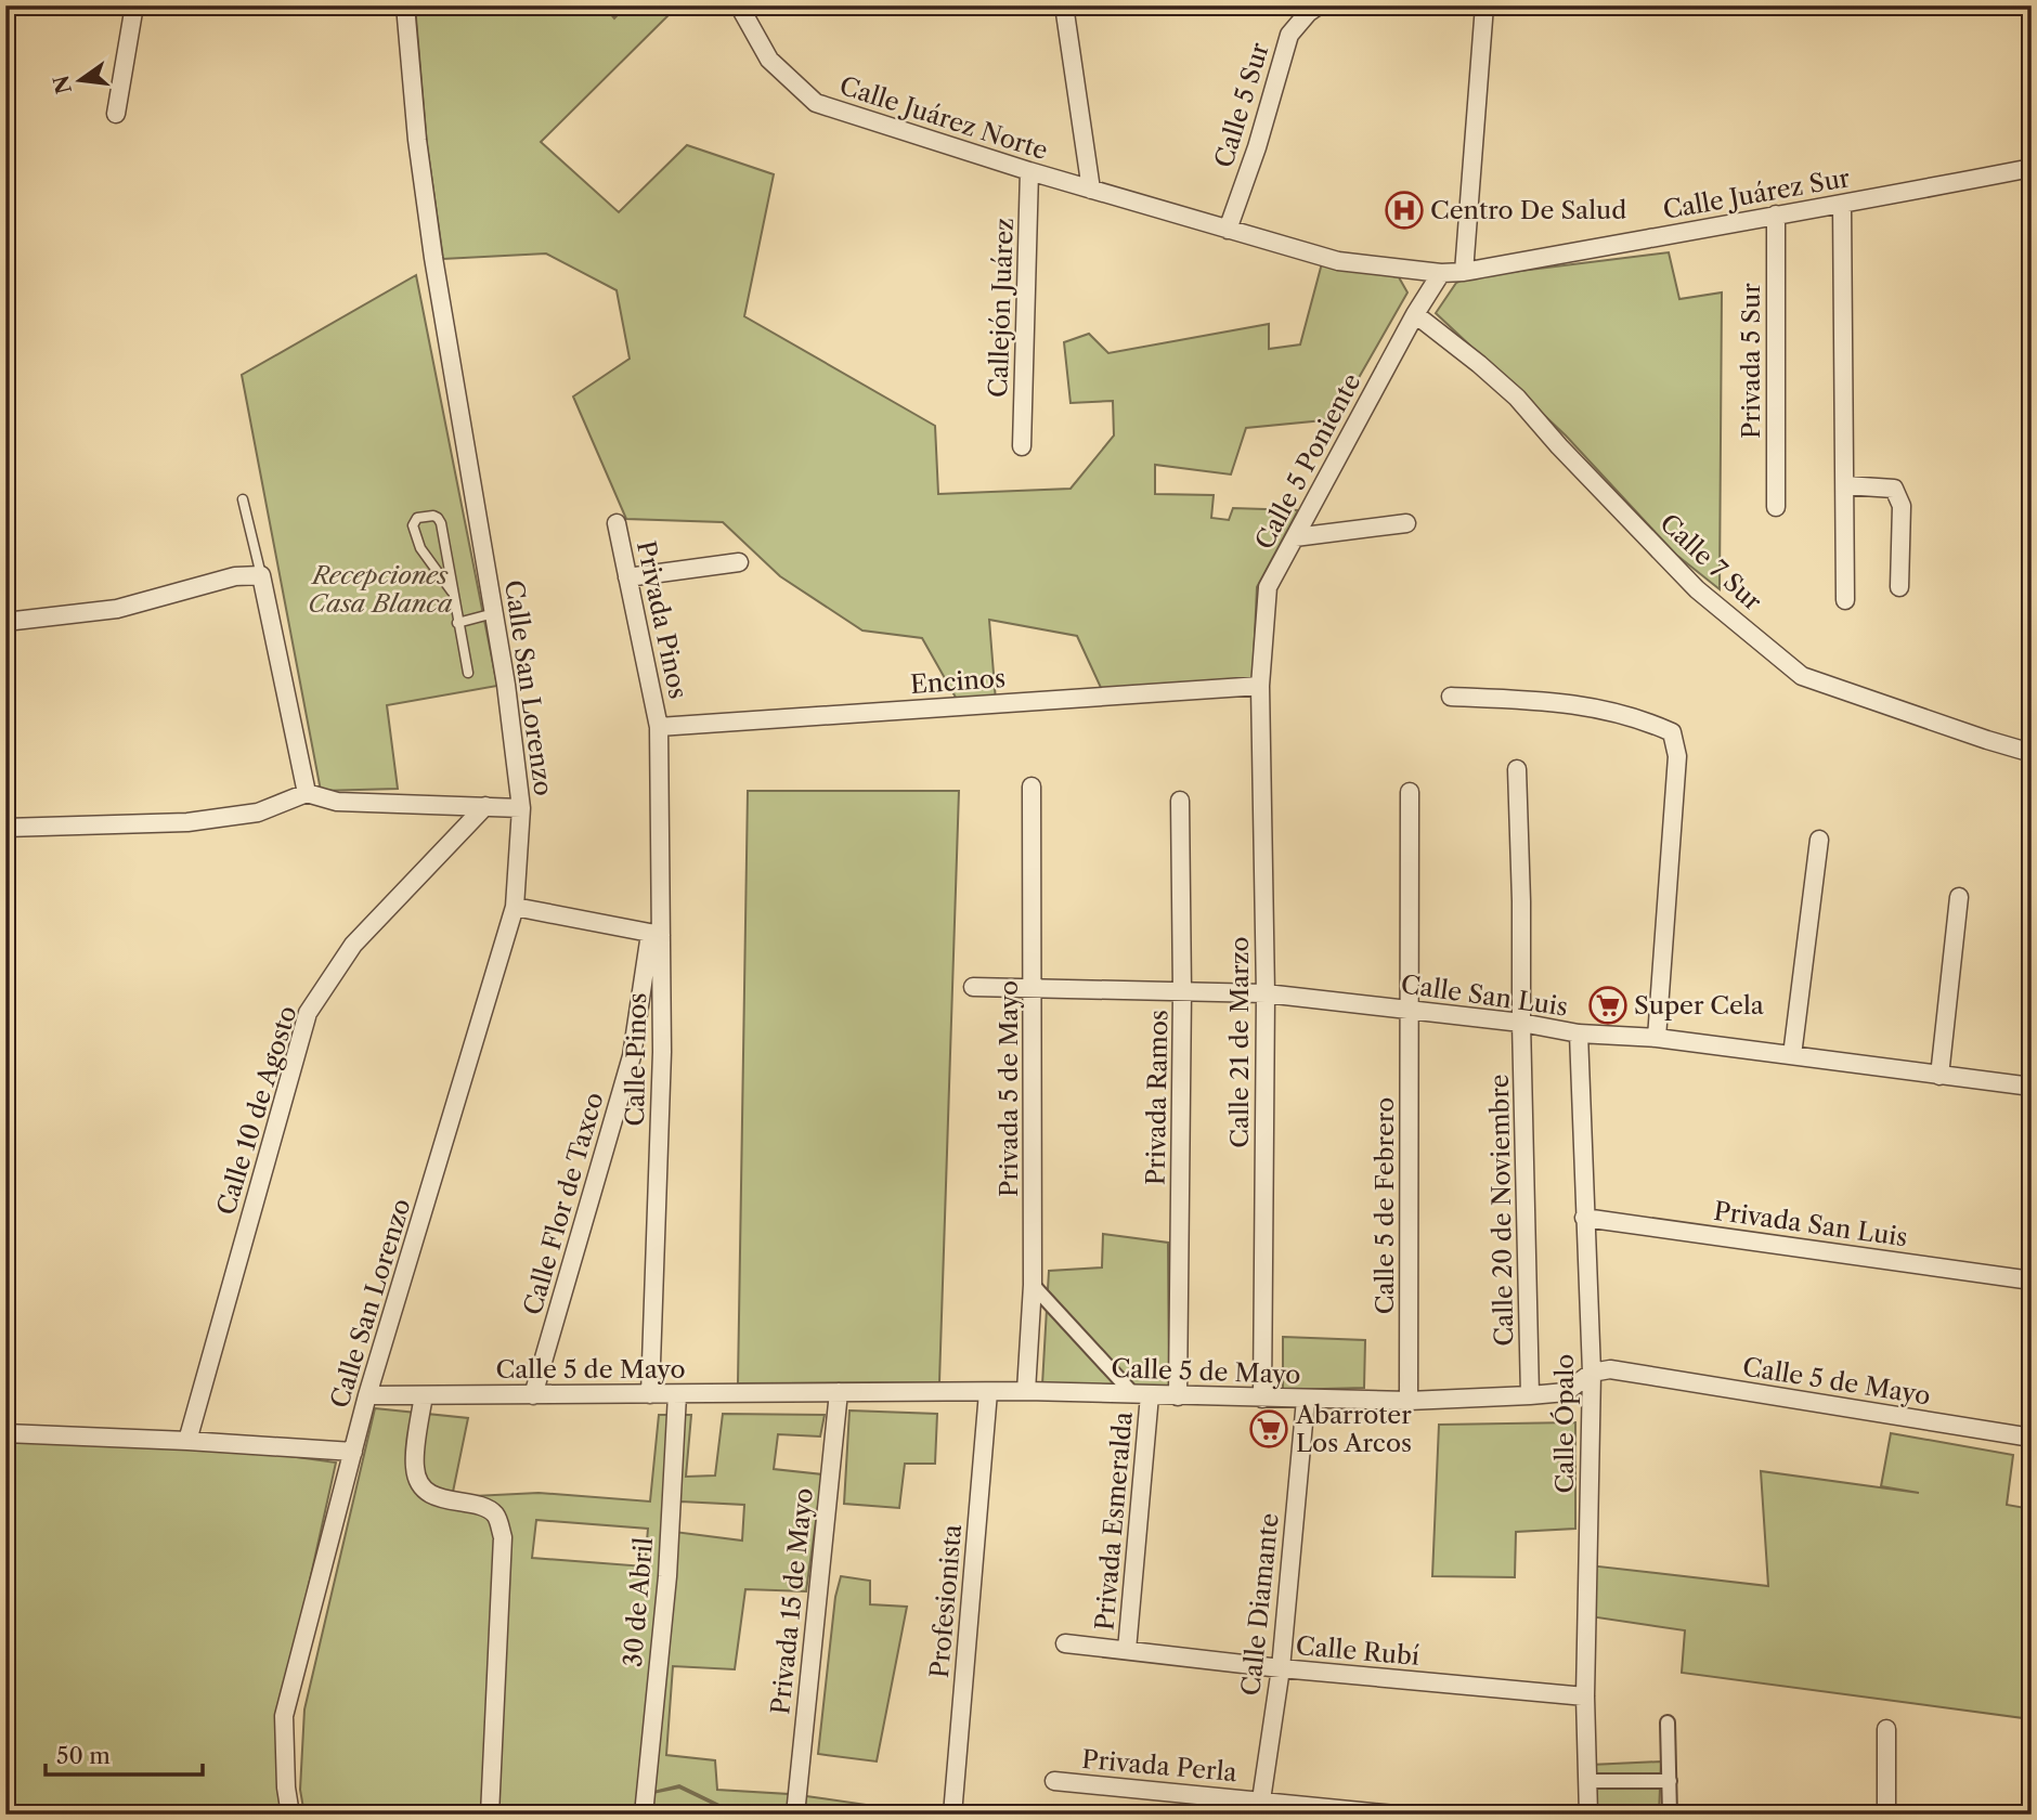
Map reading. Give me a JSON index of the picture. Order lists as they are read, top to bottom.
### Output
{
  "streets": {
    "street": [
      "Calle 5 Sur",
      "Calle Juárez Norte",
      "Calle Juárez Sur",
      "Callejón Juárez",
      "Privada 5 Sur",
      "Calle 5 Poniente",
      "Calle 7 Sur",
      "Privada Pinos",
      "Encinos",
      "Calle San Lorenzo",
      "Calle San Luis",
      "Calle 21 de Marzo",
      "Calle Pinos",
      "Privada 5 de Mayo",
      "Privada Ramos",
      "Calle 10 de Agosto",
      "Calle Flor de Taxco",
      "Calle 5 de Febrero",
      "Calle 20 de Noviembre",
      "Privada San Luis",
      "Calle 5 de Mayo",
      "Calle Ópalo",
      "Privada Esmeralda",
      "Privada 15 de Mayo",
      "Profesionista",
      "30 de Abril",
      "Calle Diamante",
      "Calle Rubí",
      "Privada Perla"
    ]
  },
  "crossings": [
    ["Calle 5 Sur", "Calle Juárez Sur"],
    ["Calle Juárez Norte", "Calle Juárez Sur"],
    ["Calle Juárez Norte", "Callejón Juárez"],
    ["Calle Juárez Sur", "Privada 5 Sur"],
    ["Calle Juárez Sur", "Calle 5 Poniente"],
    ["Calle 5 Poniente", "Calle 7 Sur"],
    ["Calle 5 Poniente", "Encinos"],
    ["Calle 5 Poniente", "Calle 21 de Marzo"],
    ["Privada Pinos", "Encinos"],
    ["Privada Pinos", "Calle Pinos"],
    ["Encinos", "Calle 21 de Marzo"],
    ["Encinos", "Calle Pinos"],
    ["Calle San Lorenzo", "Calle 5 de Mayo"],
    ["Calle San Luis", "Calle 21 de Marzo"],
    ["Calle San Luis", "Privada 5 de Mayo"],
    ["Calle San Luis", "Privada Ramos"],
    ["Calle San Luis", "Calle 5 de Febrero"],
    ["Calle San Luis", "Calle 20 de Noviembre"],
    ["Calle San Luis", "Calle Ópalo"],
    ["Calle 21 de Marzo", "Calle 5 de Mayo"],
    ["Calle Pinos", "Calle Flor de Taxco"],
    ["Calle Pinos", "Calle 5 de Mayo"],
    ["Privada 5 de Mayo", "Calle 5 de Mayo"],
    ["Privada Ramos", "Calle 5 de Mayo"],
    ["Calle Flor de Taxco", "Calle 5 de Mayo"],
    ["Calle 5 de Febrero", "Calle 5 de Mayo"],
    ["Calle 20 de Noviembre", "Calle 5 de Mayo"],
    ["Privada San Luis", "Calle Ópalo"],
    ["Calle 5 de Mayo", "Calle Ópalo"],
    ["Calle 5 de Mayo", "Privada Esmeralda"],
    ["Calle 5 de Mayo", "Privada 15 de Mayo"],
    ["Calle 5 de Mayo", "Profesionista"],
    ["Calle 5 de Mayo", "30 de Abril"],
    ["Calle 5 de Mayo", "Calle Diamante"],
    ["Calle Ópalo", "Calle Rubí"],
    ["Privada Esmeralda", "Calle Rubí"],
    ["Calle Diamante", "Calle Rubí"],
    ["Calle Diamante", "Privada Perla"]
  ],
  "parks": ["Recepciones Casa Blanca"],
  "places": {
    "hospital": ["Centro De Salud"],
    "supermarket": ["Super Cela", "Abarroter Los Arcos"]
  },
  "scale_bar": "50 m",
  "north": "left"
}
